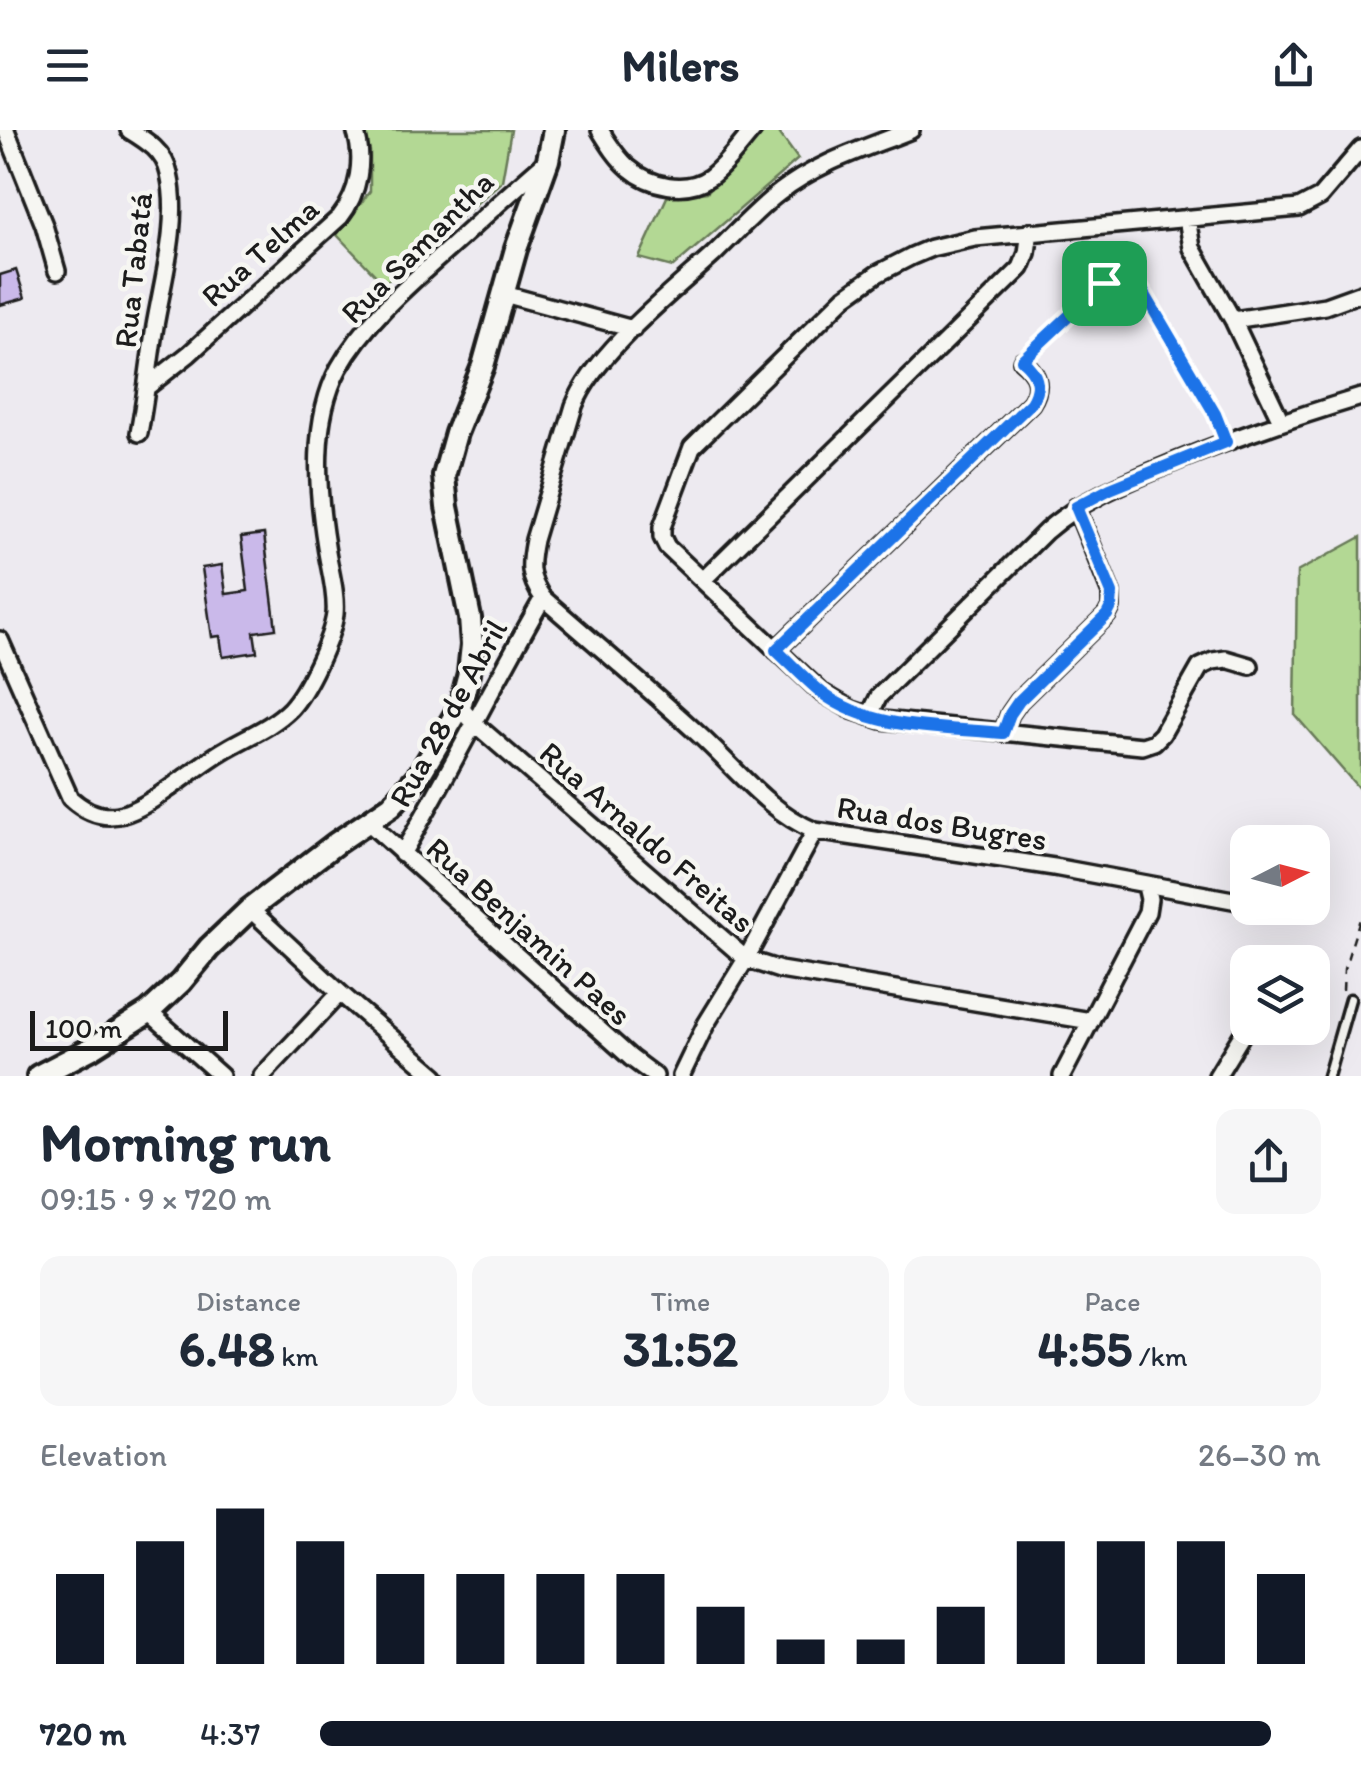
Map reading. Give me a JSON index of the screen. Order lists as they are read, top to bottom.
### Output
{
  "streets": {
    "street": [
      "Rua Samantha",
      "Rua Telma",
      "Rua Tabatá",
      "Rua 28 de Abril",
      "Rua dos Bugres",
      "Rua Arnaldo Freitas",
      "Rua Benjamin Paes"
    ]
  },
  "crossings": [
    ["Rua Telma", "Rua Tabatá"],
    ["Rua 28 de Abril", "Rua dos Bugres"],
    ["Rua 28 de Abril", "Rua Arnaldo Freitas"],
    ["Rua 28 de Abril", "Rua Benjamin Paes"]
  ],
  "scale_bar": "100 m",
  "north": "right",
  "page": {
    "header": "Milers",
    "scale": "100 m",
    "heading": ["Morning run", "09:15 · 9 × 720 m"],
    "stats": [
      ["Distance", "6.48 km"],
      ["Time", "31:52"],
      ["Pace", "4:55 /km"]
    ],
    "chart": ["Elevation", "26–30 m"],
    "list": [
      {
        "name": "720 m",
        "note": "4:37"
      }
    ]
  }
}
